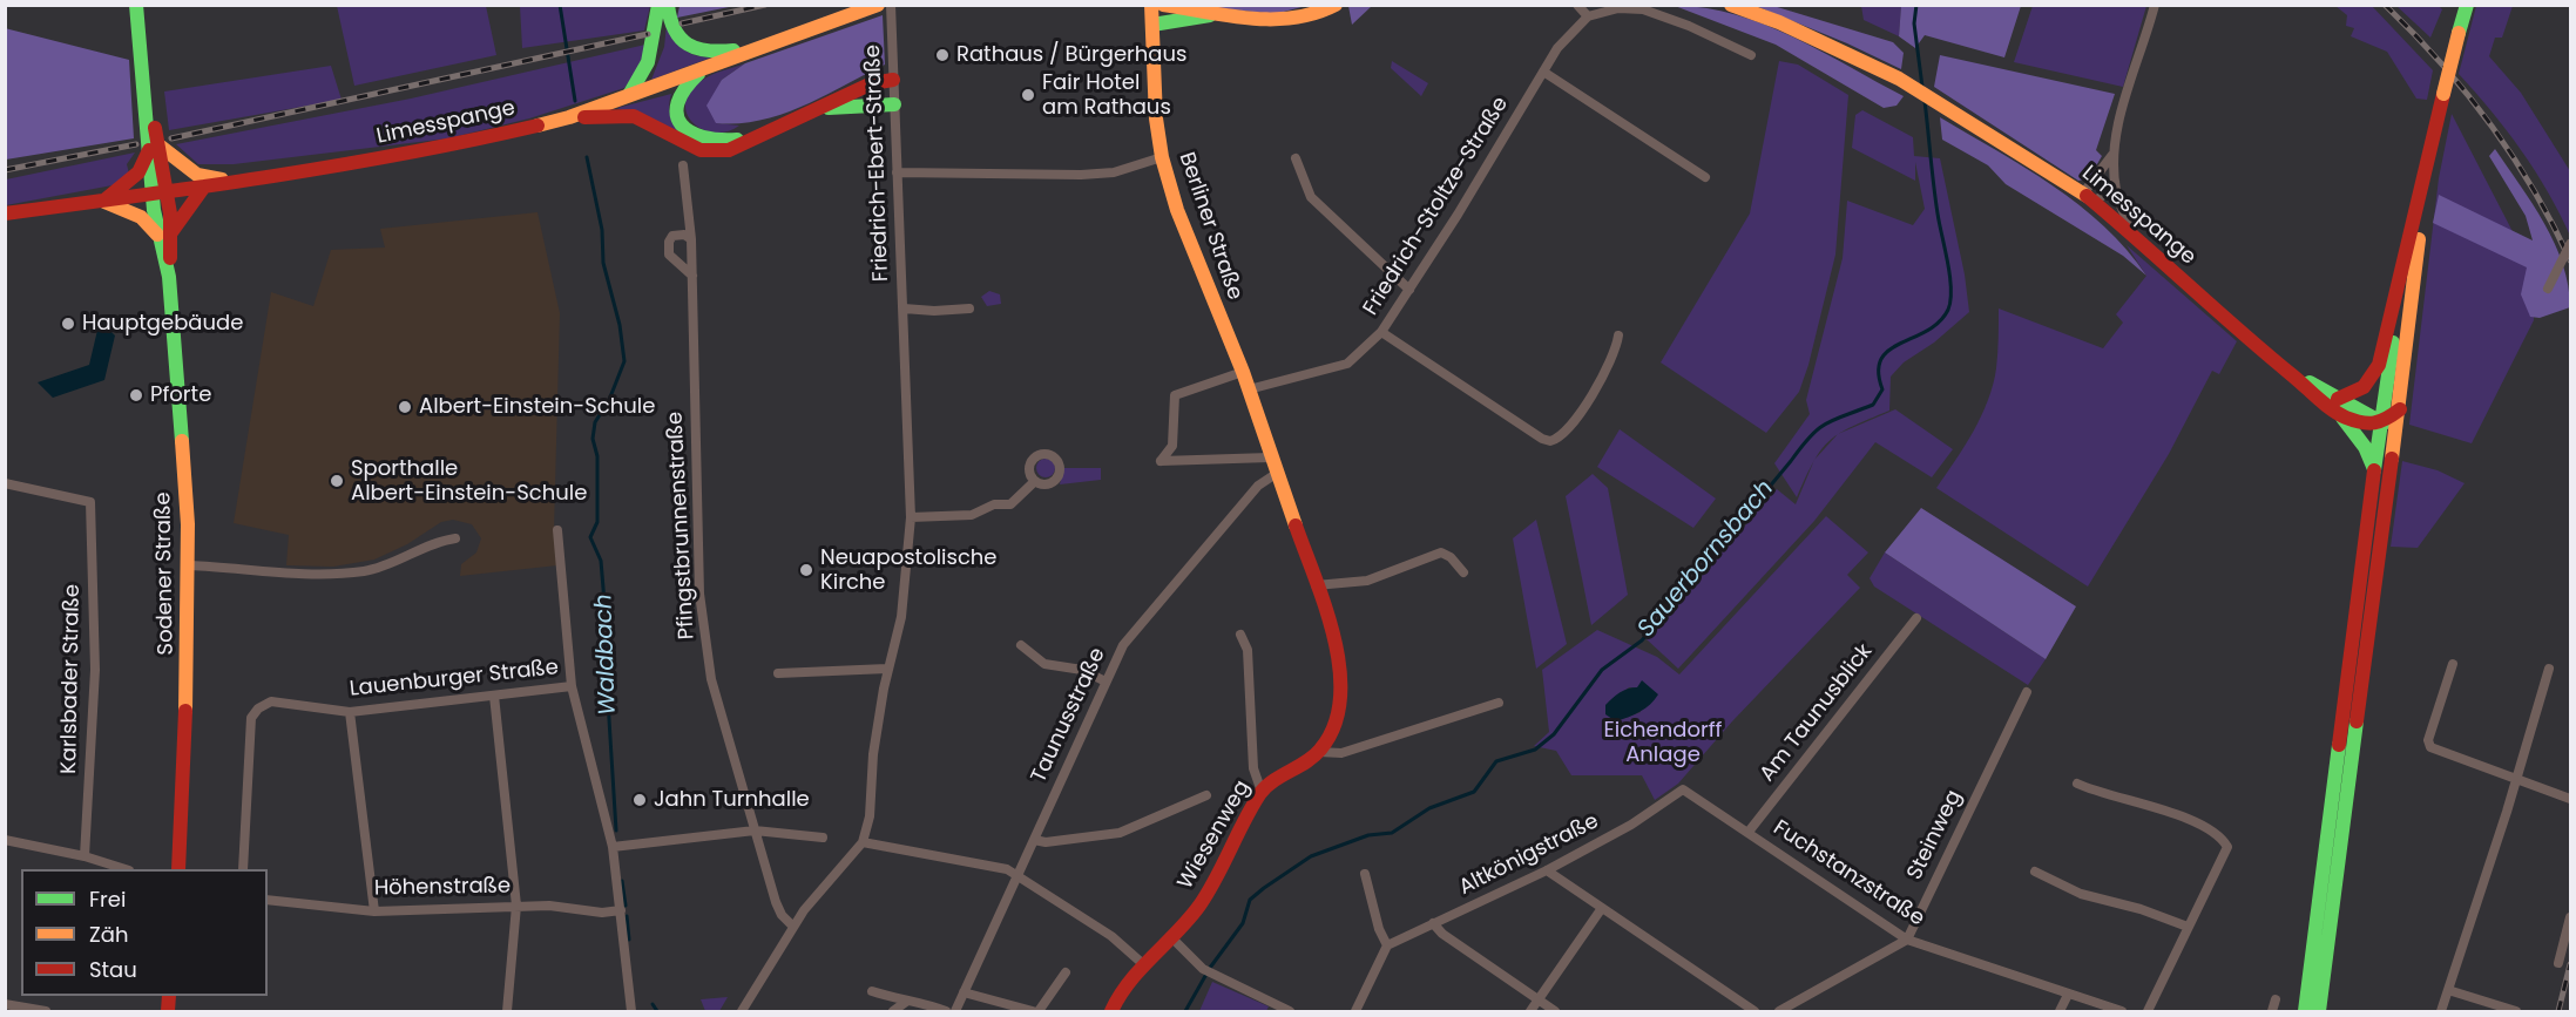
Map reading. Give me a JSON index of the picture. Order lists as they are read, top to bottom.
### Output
{
  "streets": {
    "main road": [
      "Limesspange",
      "Berliner Straße",
      "Sodener Straße",
      "Wiesenweg"
    ],
    "street": [
      "Friedrich-Ebert-Straße",
      "Friedrich-Stoltze-Straße",
      "Pfingstbrunnenstraße",
      "Karlsbader Straße",
      "Lauenburger Straße",
      "Am Taunusblick",
      "Taunusstraße",
      "Steinweg",
      "Altkönigstraße",
      "Fuchstanzstraße",
      "Höhenstraße"
    ]
  },
  "crossings": [
    ["Limesspange", "Sodener Straße"],
    ["Friedrich-Ebert-Straße", "Pfingstbrunnenstraße"],
    ["Friedrich-Stoltze-Straße", "Berliner Straße"],
    ["Berliner Straße", "Taunusstraße"],
    ["Berliner Straße", "Wiesenweg"],
    ["Am Taunusblick", "Fuchstanzstraße"],
    ["Steinweg", "Fuchstanzstraße"],
    ["Altkönigstraße", "Fuchstanzstraße"]
  ],
  "water": ["Sauerbornsbach", "Waldbach"],
  "parks": ["Eichendorff Anlage"],
  "places": [
    "Rathaus / Bürgerhaus",
    "Fair Hotel am Rathaus",
    "Hauptgebäude",
    "Pforte",
    "Albert-Einstein-Schule",
    "Sporthalle Albert-Einstein-Schule",
    "Neuapostolische Kirche",
    "Jahn Turnhalle"
  ],
  "legend": ["Frei", "Zäh", "Stau"]
}
